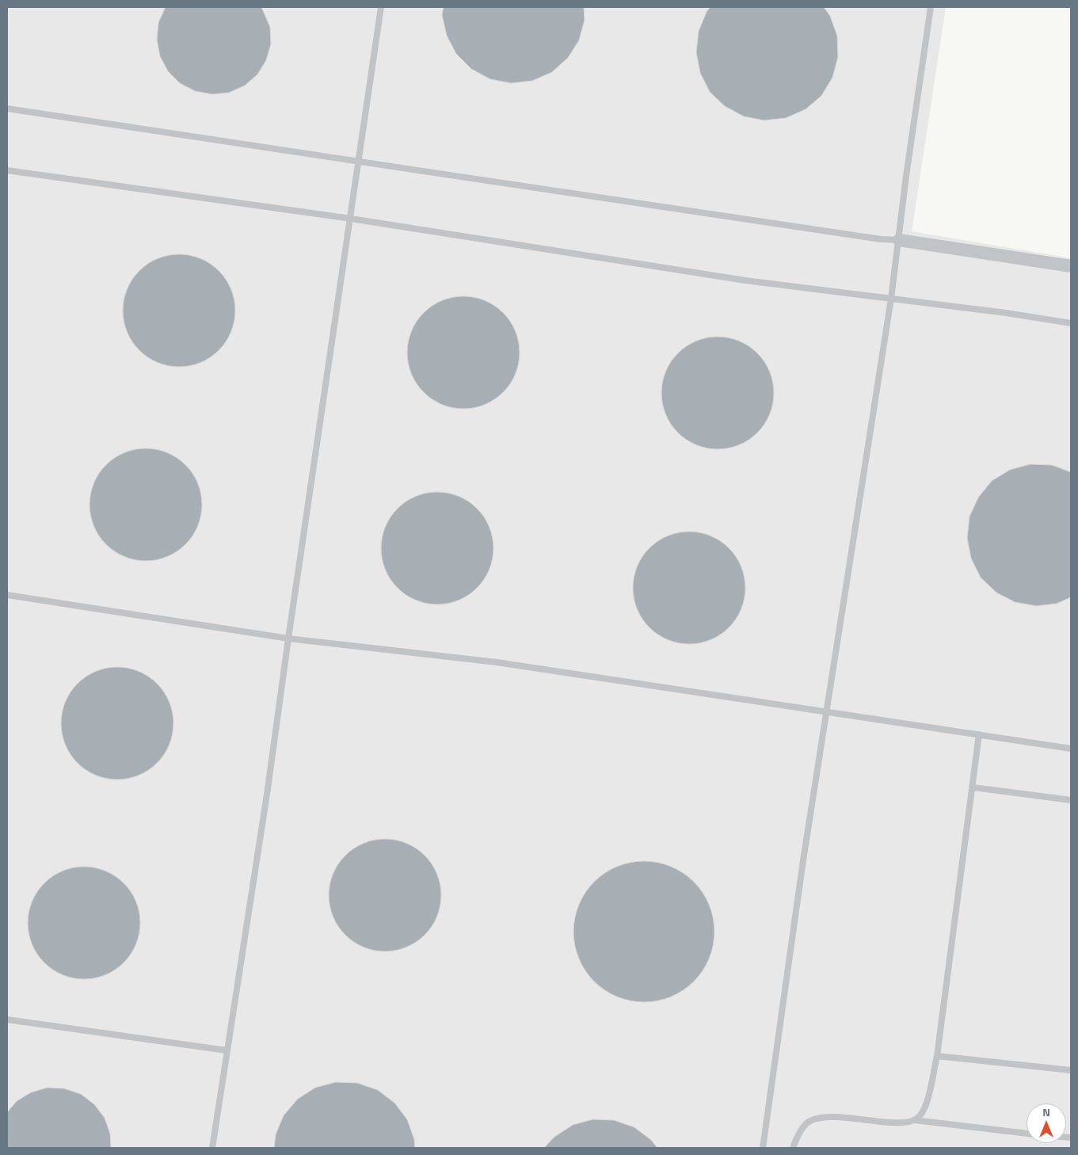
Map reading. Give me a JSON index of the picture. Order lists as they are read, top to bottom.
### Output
{
  "north": "top"
}
